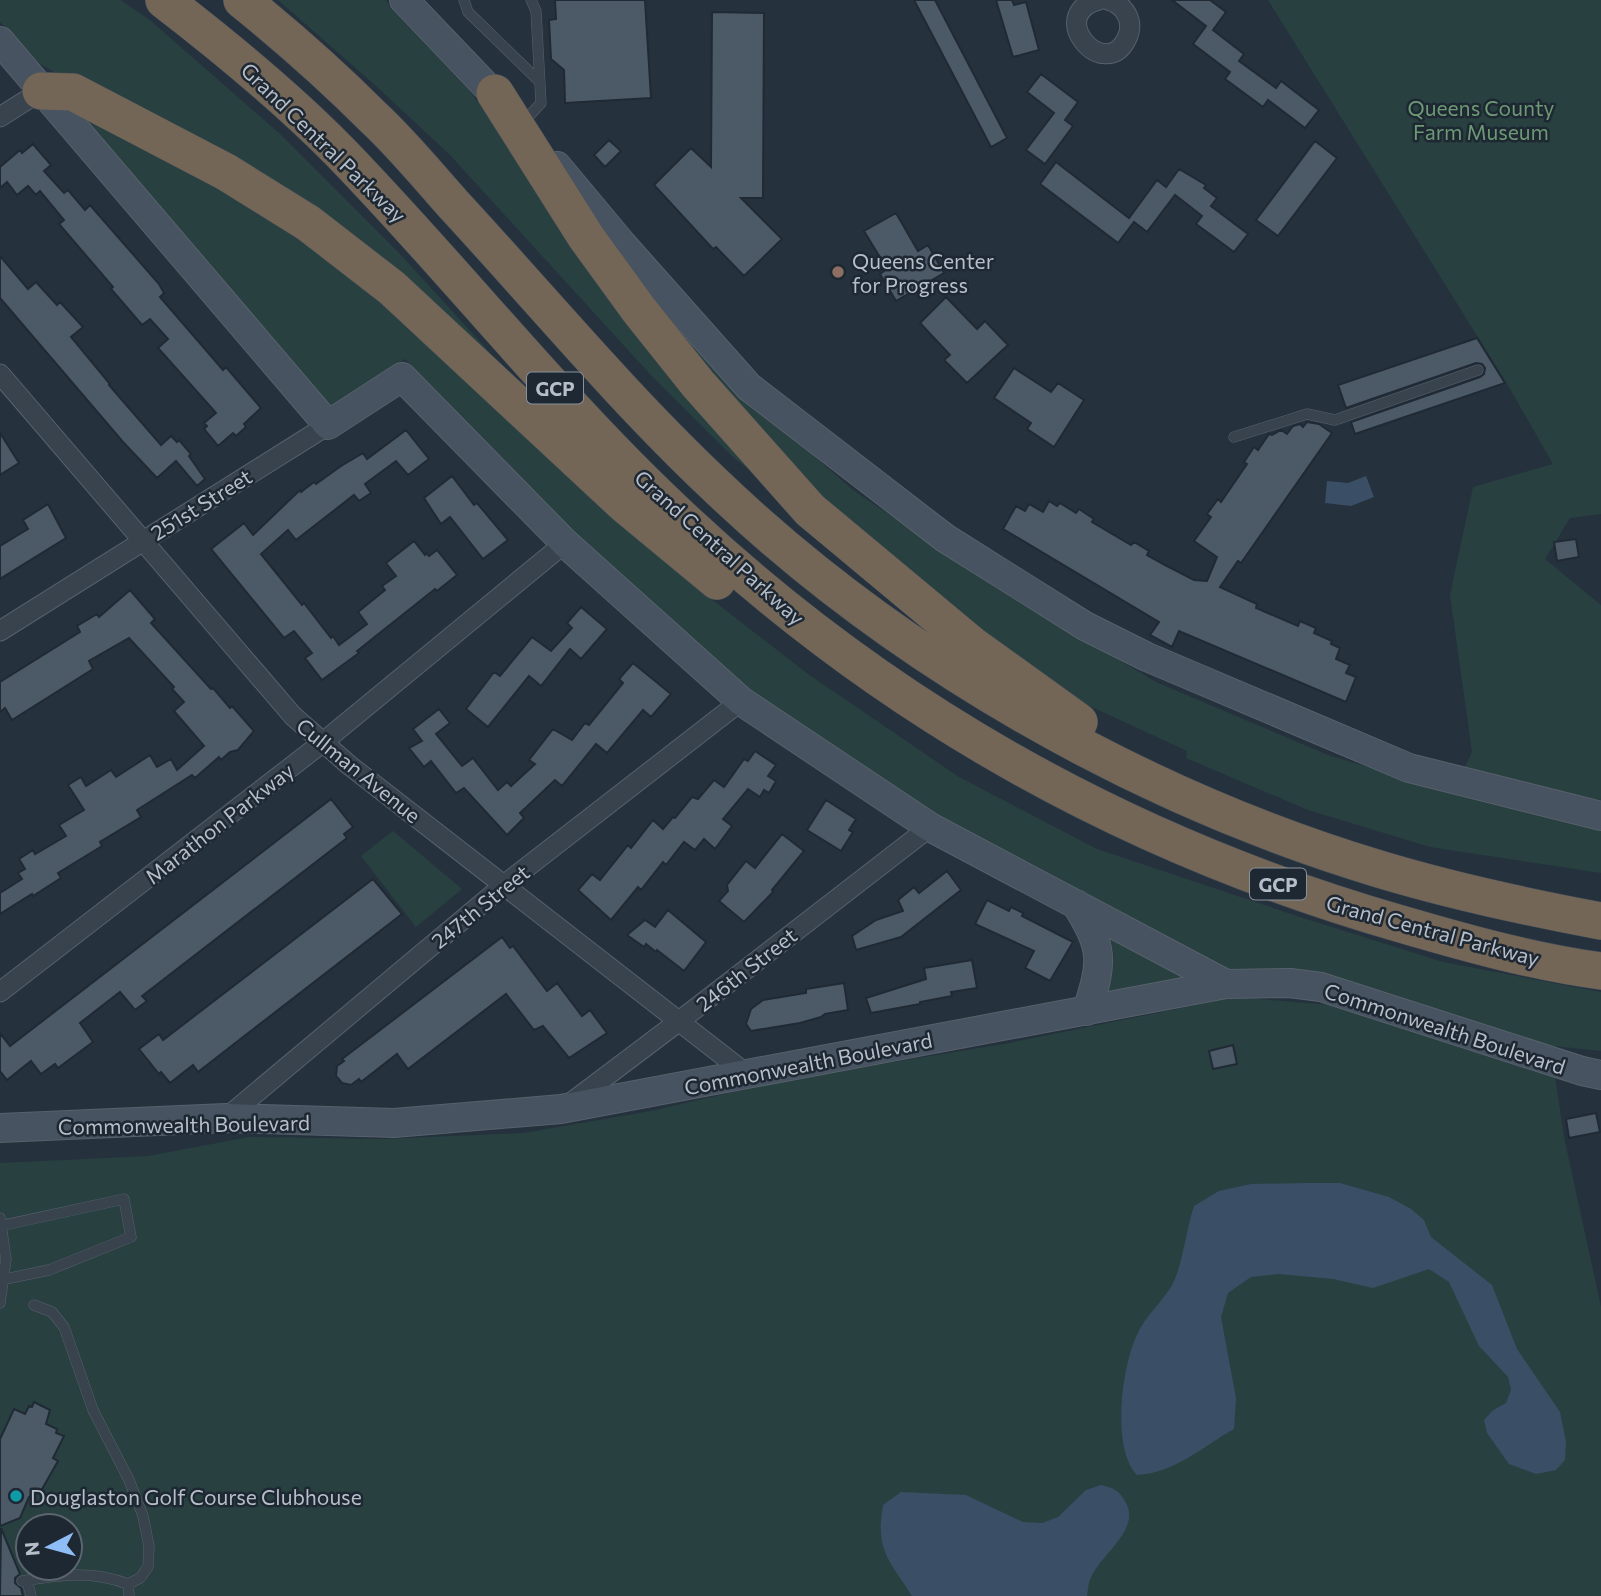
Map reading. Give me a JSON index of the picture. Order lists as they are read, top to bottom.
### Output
{
  "streets": {
    "highway": ["Grand Central Parkway", "GCP"],
    "street": [
      "251st Street",
      "Cullman Avenue",
      "Marathon Parkway",
      "247th Street",
      "246th Street",
      "Commonwealth Boulevard"
    ]
  },
  "crossings": [
    ["251st Street", "Cullman Avenue"],
    ["251st Street", "Marathon Parkway"],
    ["Cullman Avenue", "Marathon Parkway"],
    ["Cullman Avenue", "247th Street"],
    ["Cullman Avenue", "246th Street"],
    ["Cullman Avenue", "Commonwealth Boulevard"],
    ["247th Street", "Commonwealth Boulevard"],
    ["246th Street", "Commonwealth Boulevard"]
  ],
  "parks": ["Queens County Farm Museum"],
  "places": ["Queens Center for Progress", "Douglaston Golf Course Clubhouse"],
  "north": "left"
}
